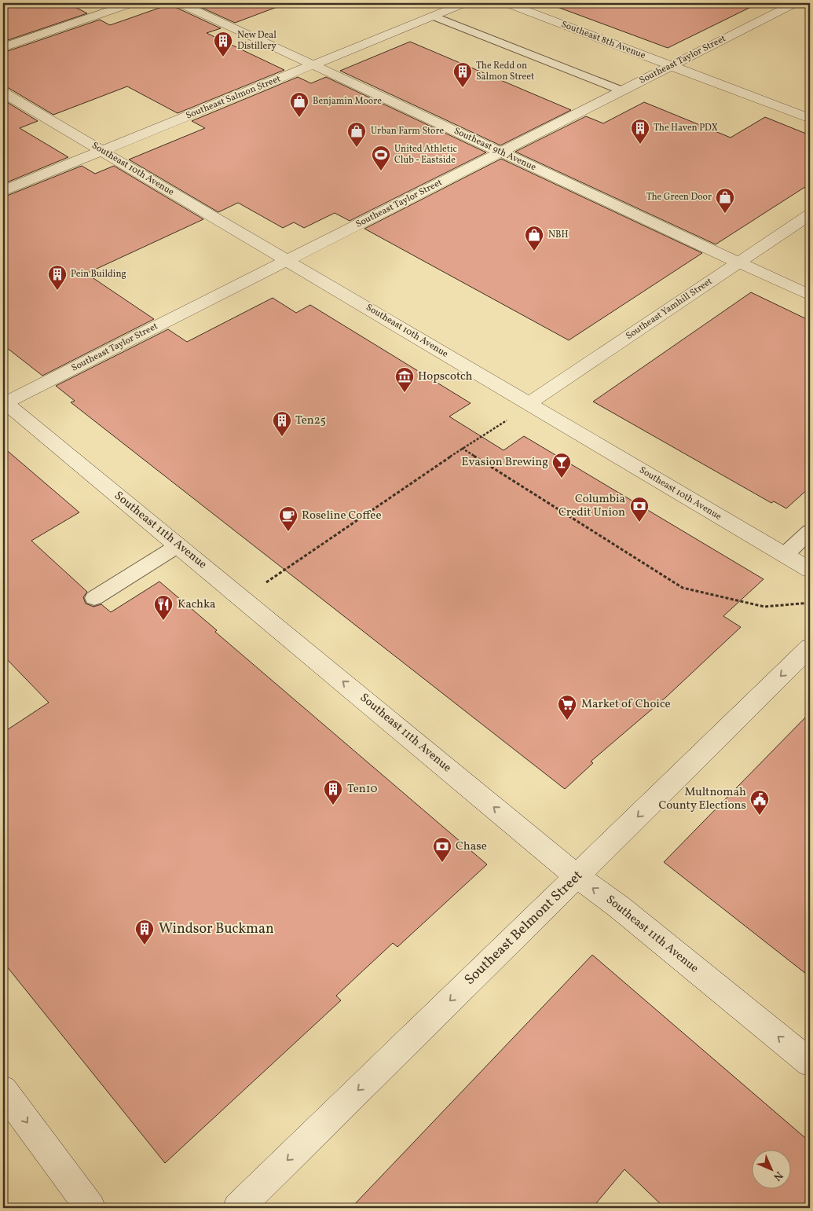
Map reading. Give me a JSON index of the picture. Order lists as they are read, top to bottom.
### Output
{
  "streets": {
    "street": [
      "Southeast 8th Avenue",
      "Southeast Taylor Street",
      "Southeast Salmon Street",
      "Southeast 9th Avenue",
      "Southeast 10th Avenue",
      "Southeast Yamhill Street",
      "Southeast 11th Avenue",
      "Southeast Belmont Street"
    ]
  },
  "crossings": [
    ["Southeast 8th Avenue", "Southeast Taylor Street"],
    ["Southeast Taylor Street", "Southeast 9th Avenue"],
    ["Southeast Taylor Street", "Southeast 10th Avenue"],
    ["Southeast Taylor Street", "Southeast 11th Avenue"],
    ["Southeast Salmon Street", "Southeast 9th Avenue"],
    ["Southeast Salmon Street", "Southeast 10th Avenue"],
    ["Southeast 9th Avenue", "Southeast Yamhill Street"],
    ["Southeast 10th Avenue", "Southeast Yamhill Street"],
    ["Southeast 11th Avenue", "Southeast Belmont Street"]
  ],
  "one_way": ["Southeast 11th Avenue", "Southeast Belmont Street"],
  "places": {
    "building": [
      "New Deal Distillery",
      "The Redd on Salmon Street",
      "The Haven PDX",
      "Pein Building",
      "Ten25",
      "Ten10",
      "Windsor Buckman"
    ],
    "shop": [
      "Benjamin Moore",
      "Urban Farm Store",
      "The Green Door",
      "NBH"
    ],
    "sports": ["United Athletic Club - Eastside"],
    "museum": ["Hopscotch"],
    "bar": ["Evasion Brewing"],
    "bank": ["Columbia Credit Union", "Chase"],
    "cafe": ["Roseline Coffee"],
    "restaurant": ["Kachka"],
    "supermarket": ["Market of Choice"],
    "public building": ["Multnomah County Elections"]
  },
  "north": "bottom right"
}
